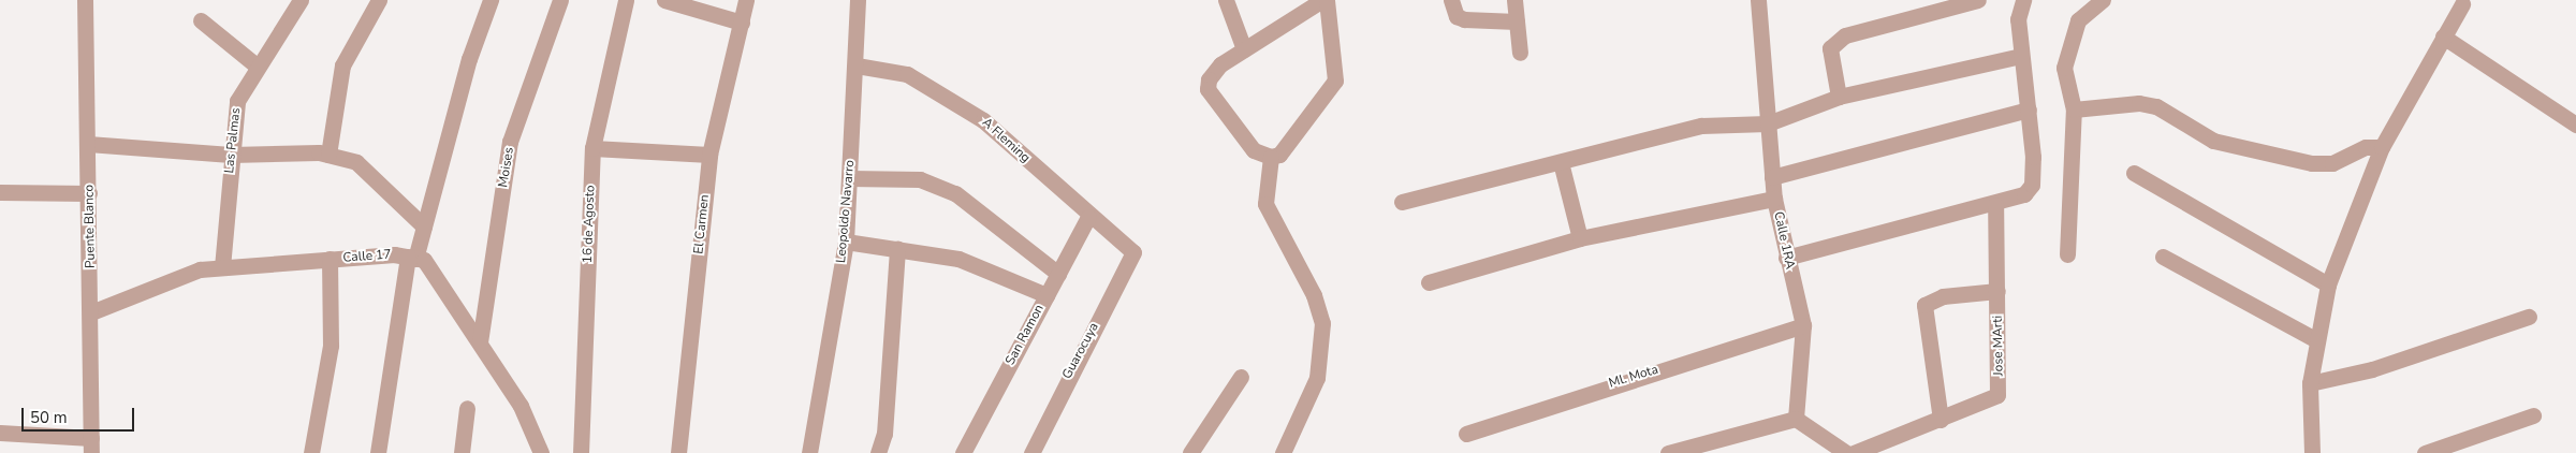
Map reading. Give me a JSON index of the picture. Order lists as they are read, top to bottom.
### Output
{
  "streets": {
    "street": [
      "Las Palmas",
      "A Fleming",
      "Moises",
      "Leopoldo Navarro",
      "16 de Agosto",
      "El Carmen",
      "Puente Blanco",
      "Calle 1RA",
      "Calle 17",
      "San Ramon",
      "Jose MArti",
      "Guarocuya",
      "Ml. Mota"
    ]
  },
  "crossings": [
    ["Las Palmas", "Calle 17"],
    ["A Fleming", "Leopoldo Navarro"],
    ["A Fleming", "San Ramon"],
    ["A Fleming", "Guarocuya"],
    ["Puente Blanco", "Calle 17"],
    ["Calle 1RA", "Ml. Mota"]
  ],
  "scale_bar": "50 m"
}
